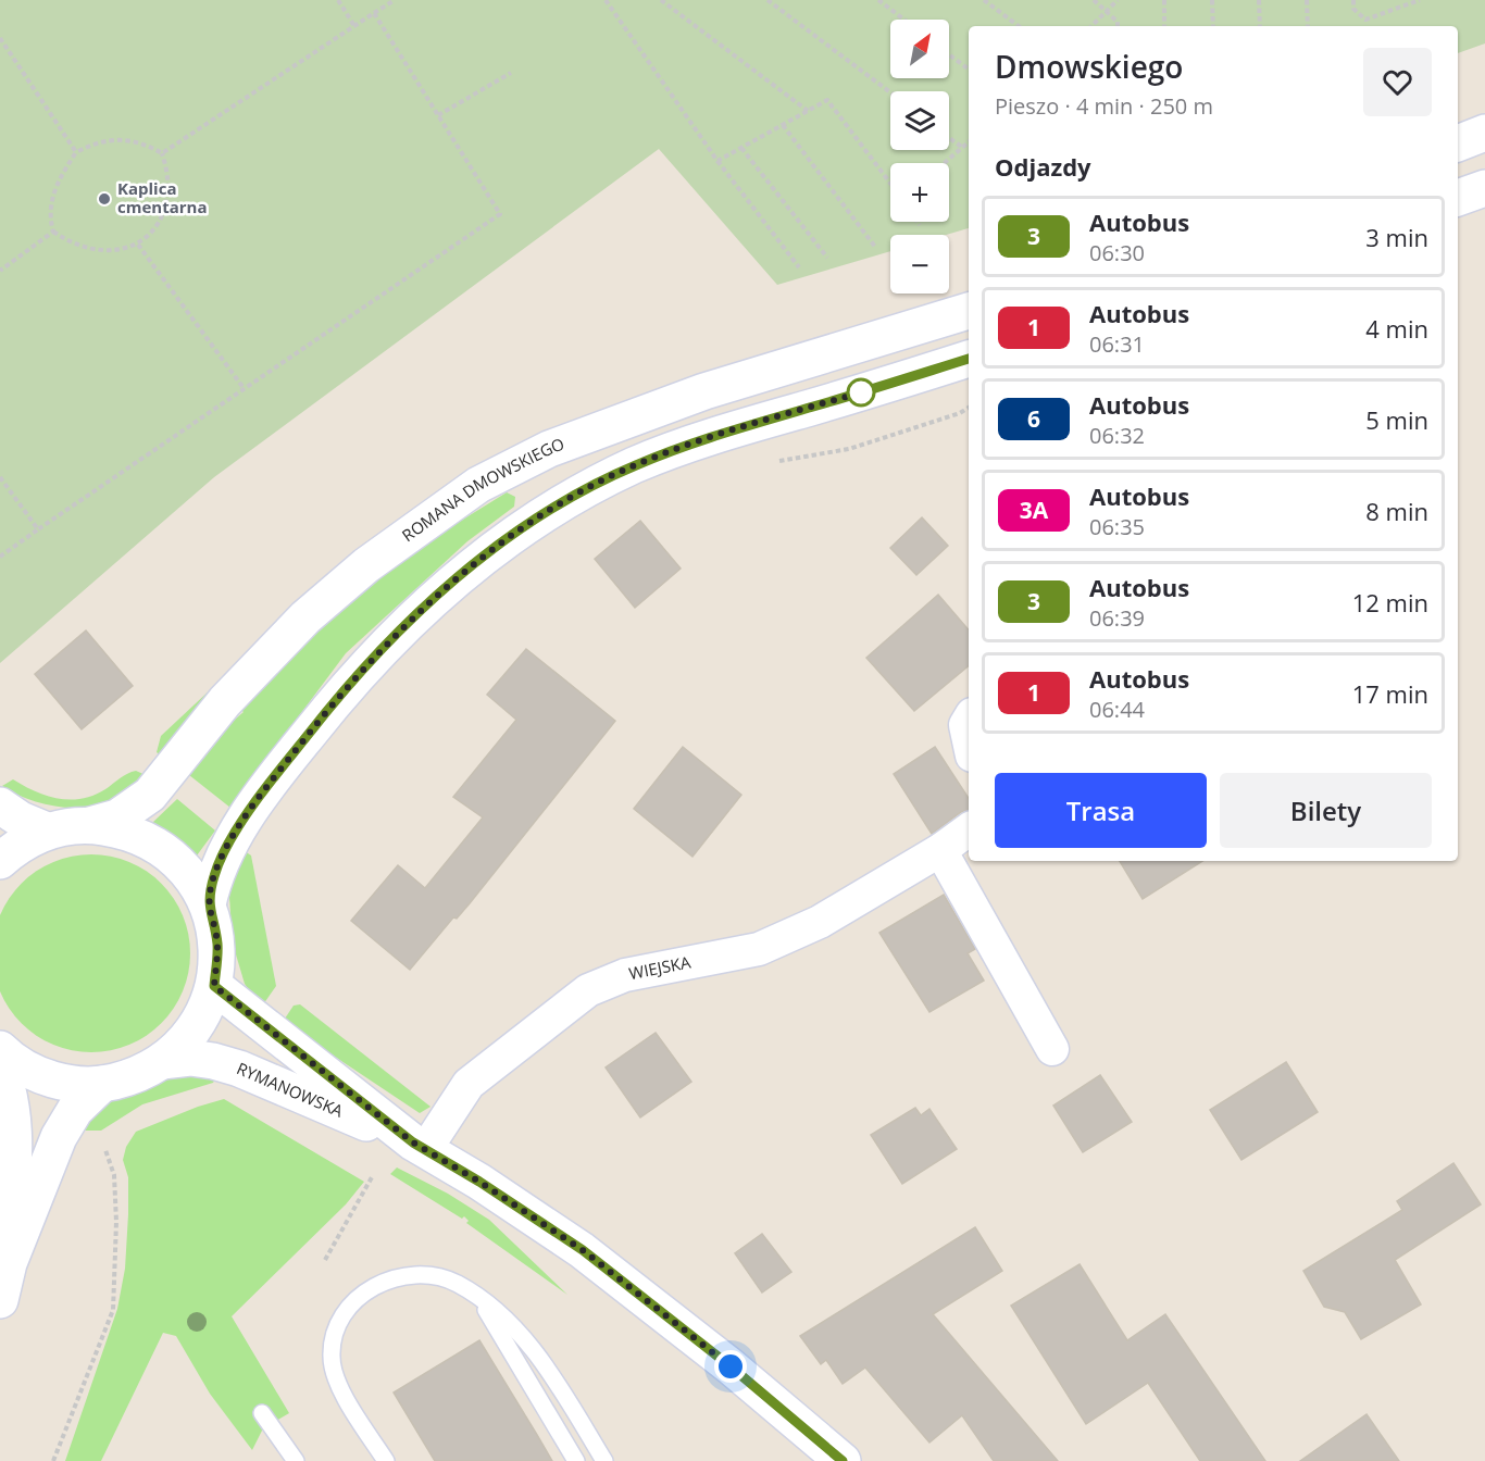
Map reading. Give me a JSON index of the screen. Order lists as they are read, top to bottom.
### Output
{
  "streets": {
    "main road": ["ROMANA DMOWSKIEGO", "RYMANOWSKA"],
    "street": ["WIEJSKA"]
  },
  "crossings": [
    ["WIEJSKA", "RYMANOWSKA"]
  ],
  "places": ["Kaplica cmentarna"],
  "lines": ["bus line 3"],
  "north": "top right",
  "page": {
    "map_buttons": ["+", "−"],
    "heading": [
      ["Dmowskiego", "Pieszo · 4 min · 250 m"],
      "Odjazdy"
    ],
    "list": [
      {
        "mark": "3",
        "name": "Autobus",
        "note": "06:30",
        "value": "3 min"
      },
      {
        "mark": "1",
        "name": "Autobus",
        "note": "06:31",
        "value": "4 min"
      },
      {
        "mark": "6",
        "name": "Autobus",
        "note": "06:32",
        "value": "5 min"
      },
      {
        "mark": "3A",
        "name": "Autobus",
        "note": "06:35",
        "value": "8 min"
      },
      {
        "mark": "3",
        "name": "Autobus",
        "note": "06:39",
        "value": "12 min"
      },
      {
        "mark": "1",
        "name": "Autobus",
        "note": "06:44",
        "value": "17 min"
      }
    ],
    "buttons": ["Trasa", "Bilety"]
  }
}
